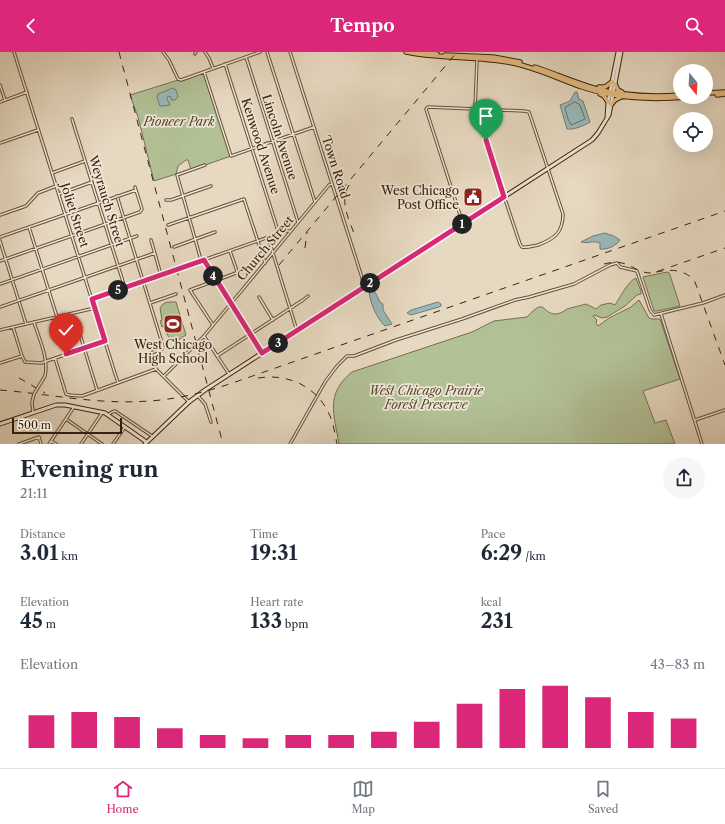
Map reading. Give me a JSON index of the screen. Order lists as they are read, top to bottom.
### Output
{
  "streets": {
    "street": [
      "Lincoln Avenue",
      "Kenwood Avenue",
      "Town Road",
      "Weyrauch Street",
      "Joliet Street",
      "Church Street"
    ]
  },
  "crossings": [
    ["Lincoln Avenue", "Church Street"],
    ["Town Road", "Church Street"]
  ],
  "parks": ["Pioneer Park", "West Chicago Prairie Forest Preserve"],
  "places": {
    "public building": ["West Chicago Post Office"],
    "sports": ["West Chicago High School"]
  },
  "scale_bar": "500 m",
  "north": "bottom",
  "page": {
    "header": "Tempo",
    "pins": [
      "1",
      "4",
      "2",
      "5",
      "3"
    ],
    "scale": "500 m",
    "heading": ["Evening run", "21:11"],
    "stats": [
      ["Distance", "3.01 km"],
      ["Time", "19:31"],
      ["Pace", "6:29 /km"],
      ["Elevation", "45 m"],
      ["Heart rate", "133 bpm"],
      ["kcal", "231"]
    ],
    "chart": ["Elevation", "43–83 m"],
    "tabs": ["Home", "Map", "Saved"]
  }
}
